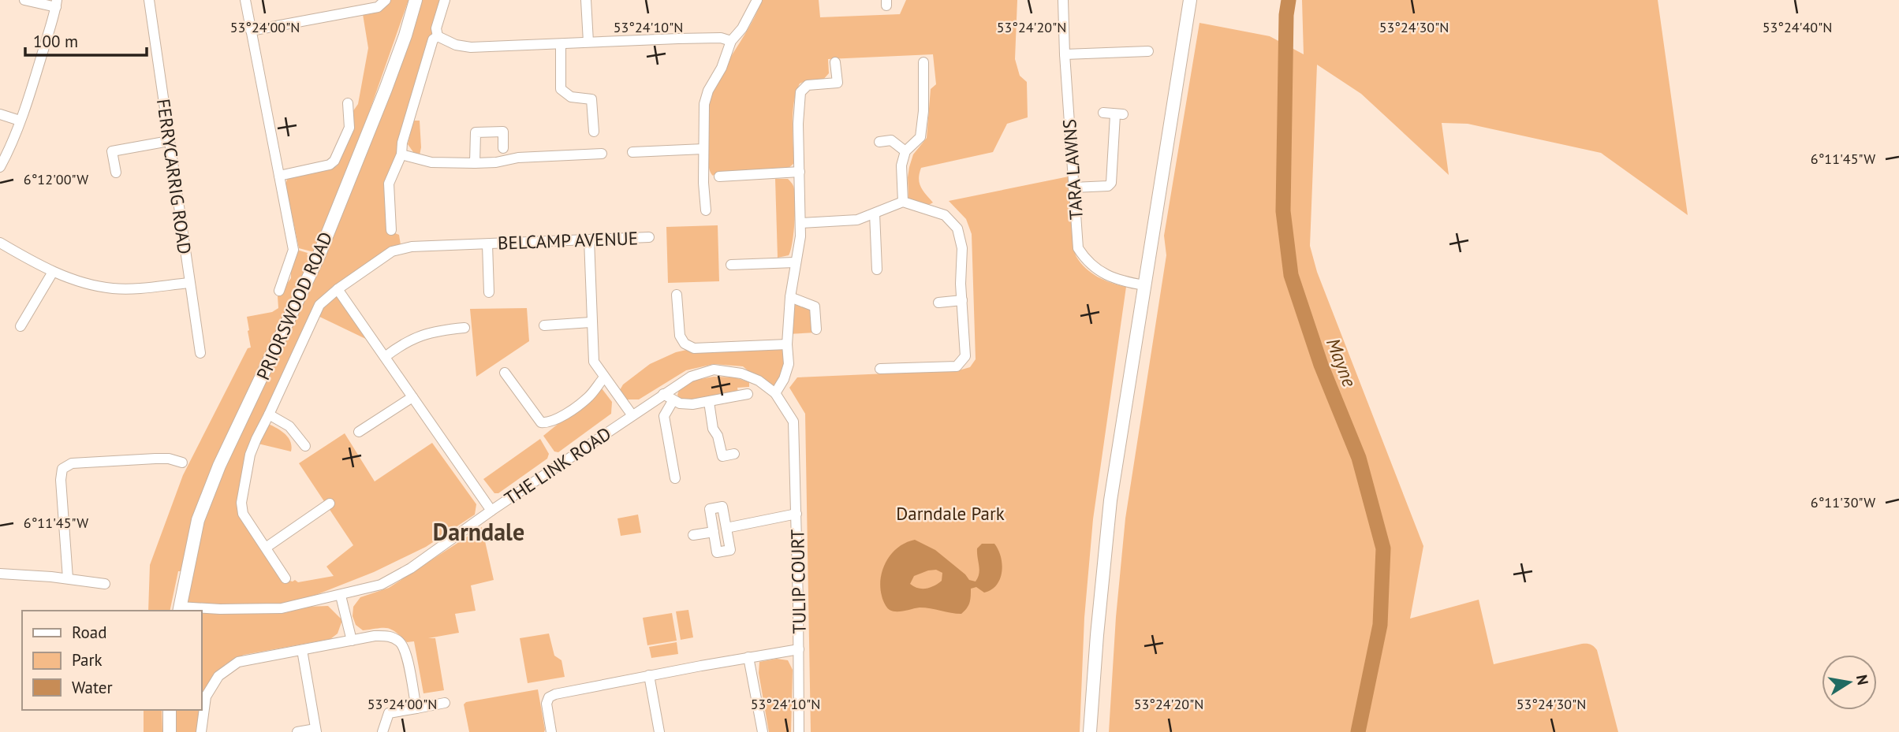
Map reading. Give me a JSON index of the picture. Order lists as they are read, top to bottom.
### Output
{
  "streets": {
    "main road": ["PRIORSWOOD ROAD"],
    "street": [
      "TARA LAWNS",
      "FERRYCARRIG ROAD",
      "BELCAMP AVENUE",
      "THE LINK ROAD",
      "TULIP COURT"
    ]
  },
  "crossings": [
    ["PRIORSWOOD ROAD", "THE LINK ROAD"],
    ["THE LINK ROAD", "TULIP COURT"]
  ],
  "districts": ["Darndale"],
  "water": ["Mayne"],
  "parks": ["Darndale Park"],
  "legend": ["Road", "Park", "Water"],
  "scale_bar": "100 m",
  "north": "right",
  "coordinates": [
    "53°24'00\"N",
    "53°24'10\"N",
    "53°24'40\"N",
    "53°24'20\"N",
    "53°24'30\"N",
    "6°11'45\"W",
    "6°12'00\"W",
    "6°11'30\"W"
  ]
}
